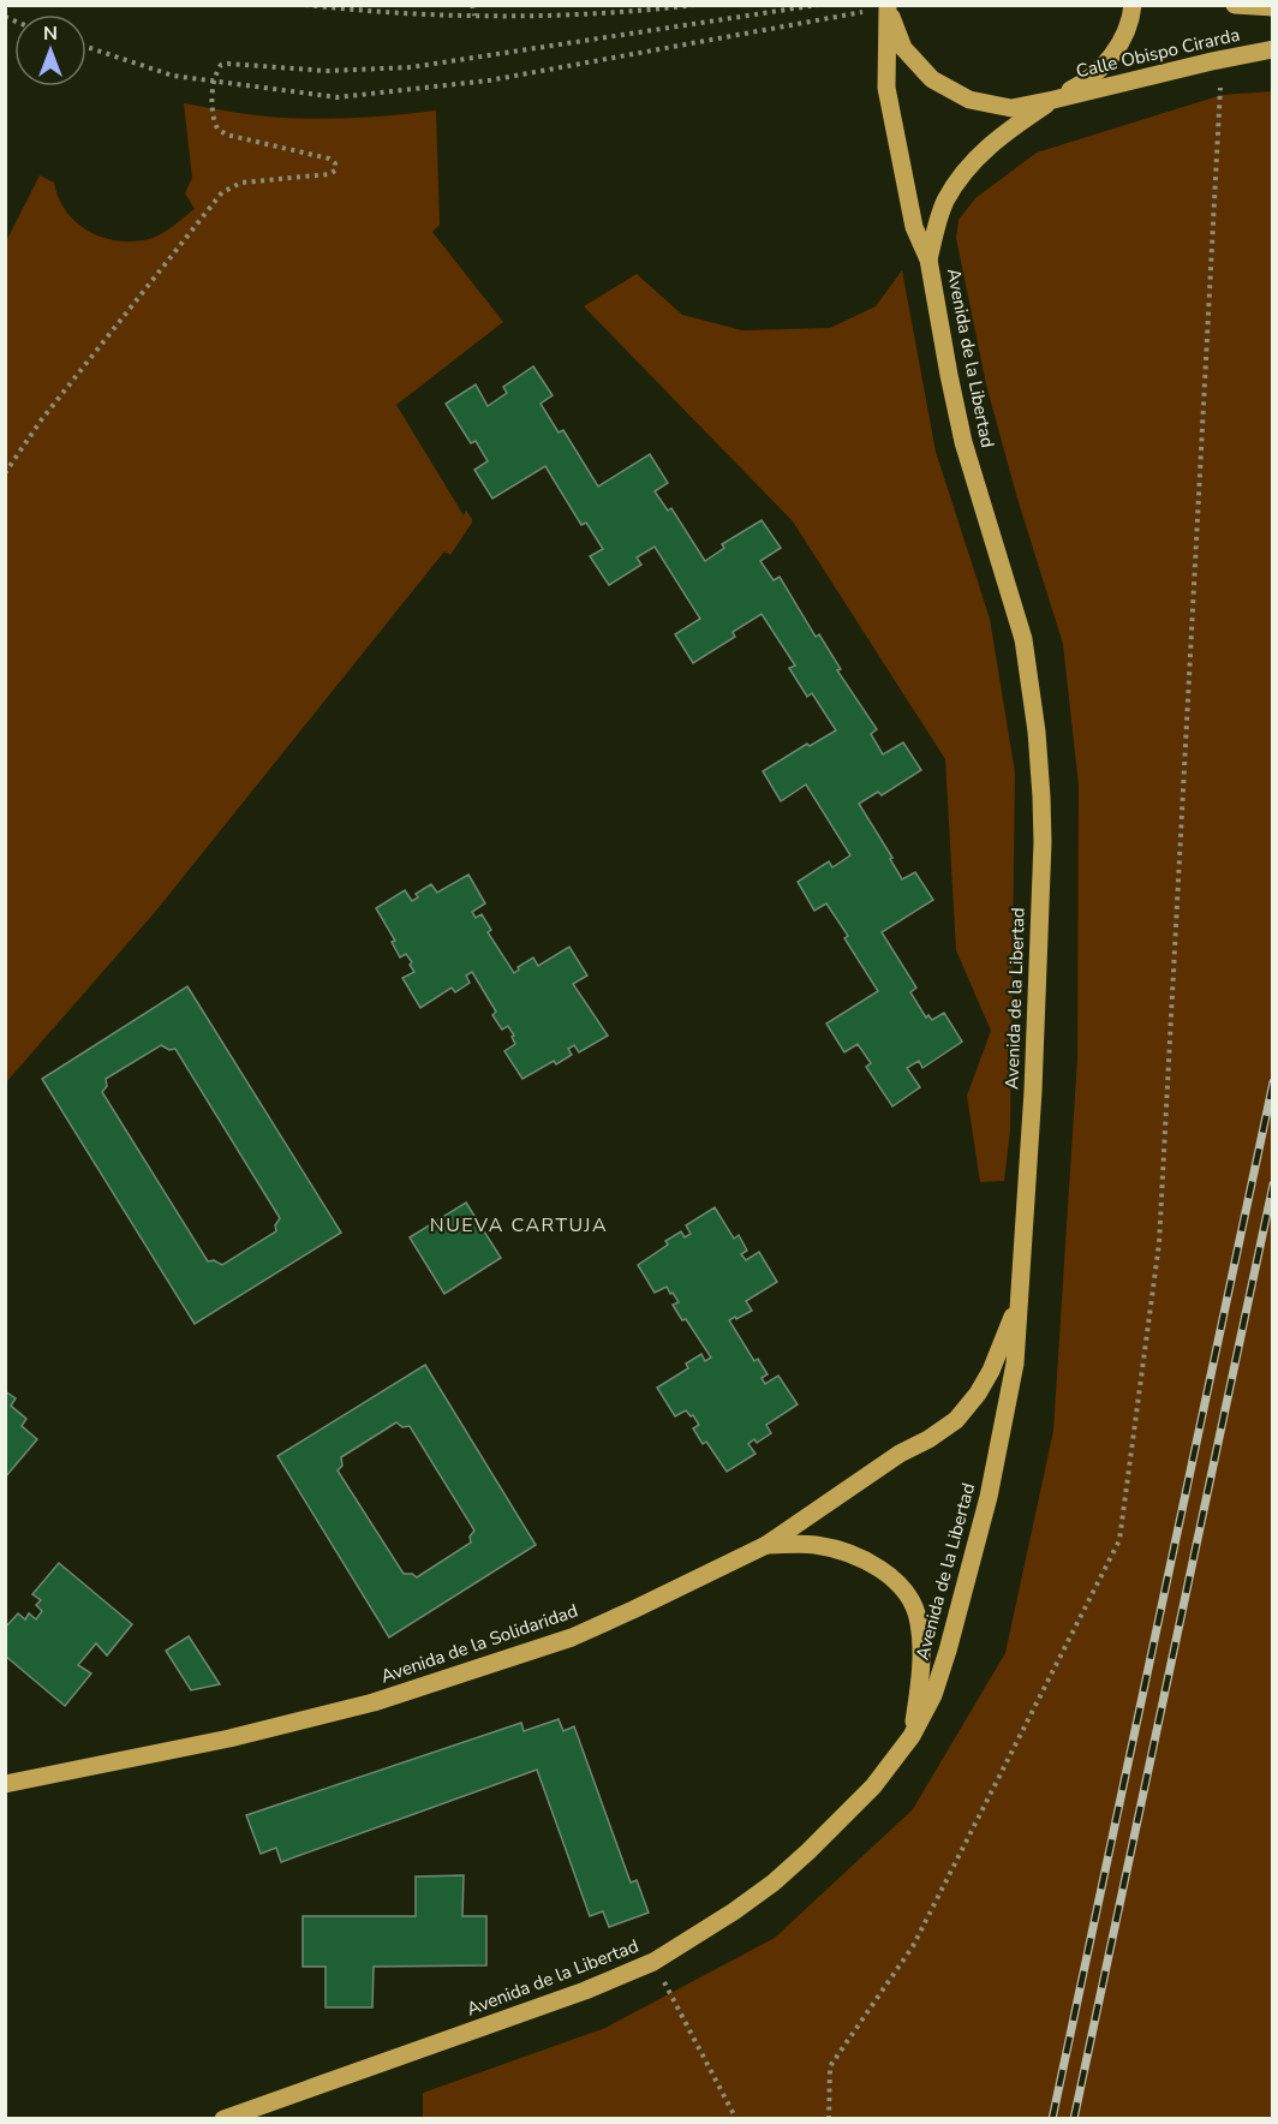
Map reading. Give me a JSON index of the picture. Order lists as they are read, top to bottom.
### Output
{
  "streets": {
    "main road": ["Calle Obispo Cirarda", "Avenida de la Libertad", "Avenida de la Solidaridad"]
  },
  "crossings": [
    ["Calle Obispo Cirarda", "Avenida de la Libertad"],
    ["Avenida de la Libertad", "Avenida de la Solidaridad"]
  ],
  "districts": ["NUEVA CARTUJA"],
  "north": "top"
}
